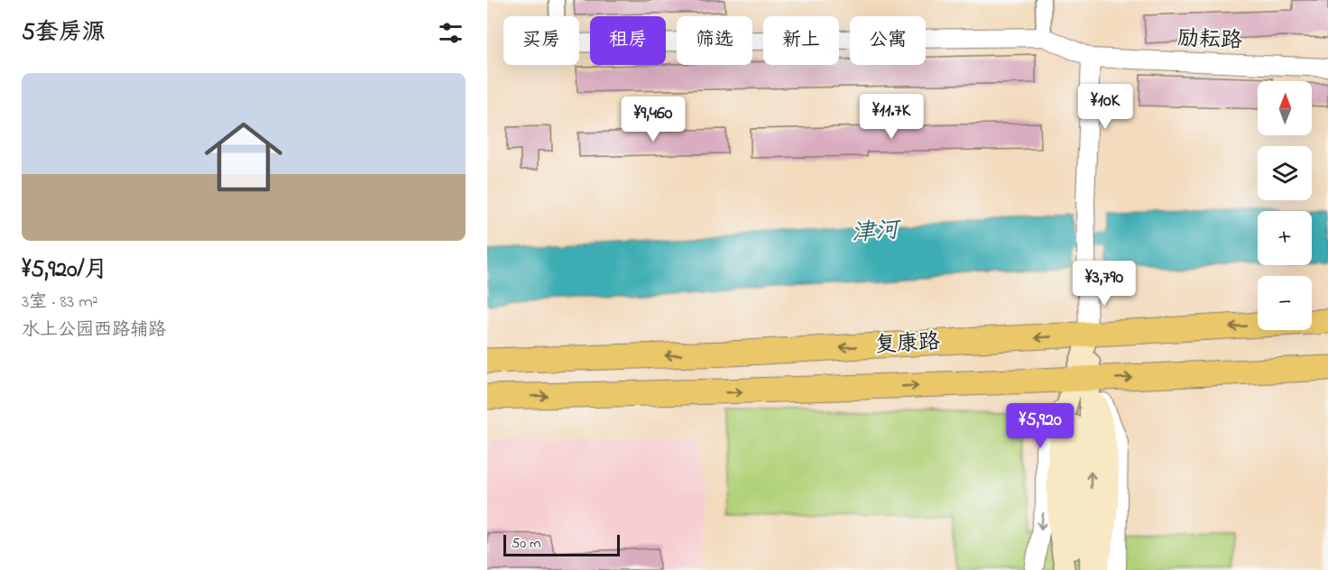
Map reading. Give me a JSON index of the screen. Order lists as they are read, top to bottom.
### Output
{
  "streets": {
    "highway": ["复康路"],
    "street": ["励耘路"]
  },
  "water": ["津河"],
  "scale_bar": "50 m",
  "north": "top",
  "page": {
    "heading": "5套房源",
    "chip": [
      "买房",
      "租房",
      "筛选",
      "新上",
      "公寓"
    ],
    "list": [
      {
        "name": "¥5,920/月",
        "note": "3室 · 83 m² · 水上公园西路辅路"
      }
    ],
    "map_buttons": ["+", "−"],
    "price": [
      "¥10K",
      "¥11.7K",
      "¥9,460",
      "¥3,790",
      "¥5,920"
    ],
    "scale": "50 m"
  }
}
